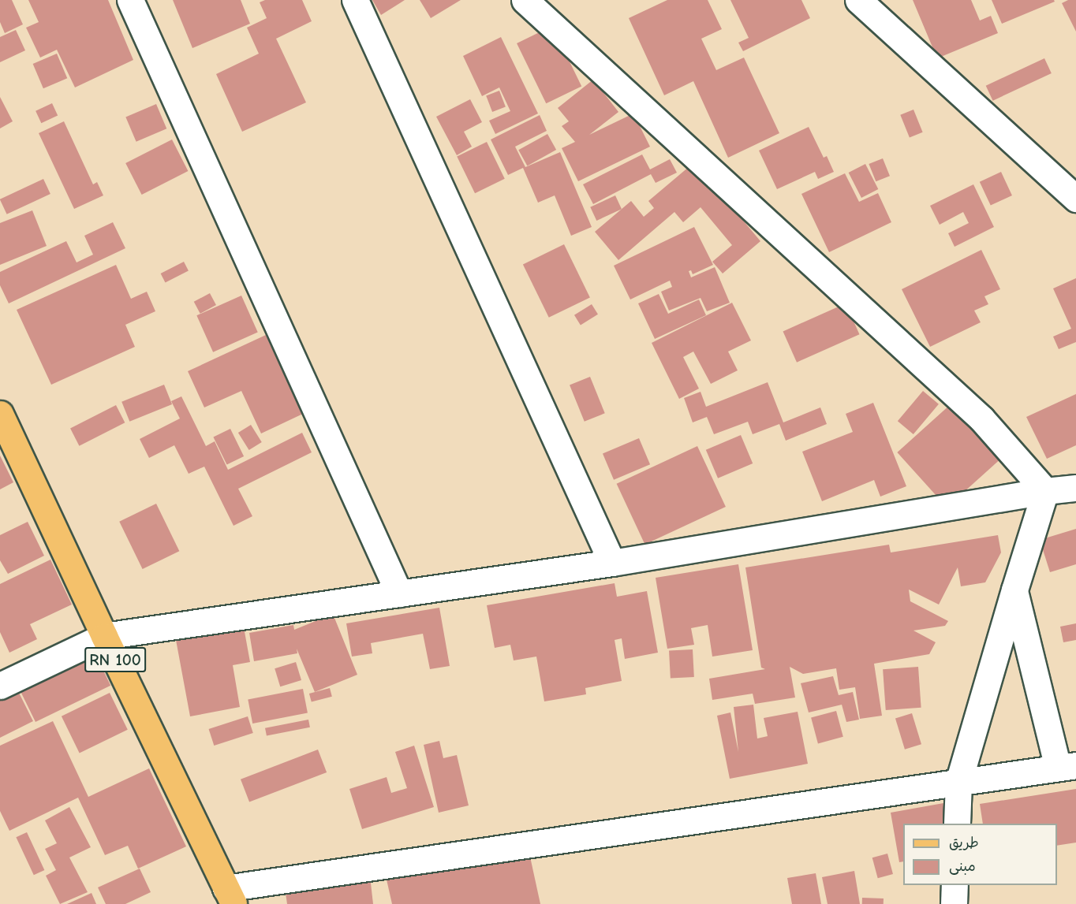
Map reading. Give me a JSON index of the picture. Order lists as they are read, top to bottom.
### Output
{
  "streets": {
    "main road": ["RN 100"]
  },
  "legend": ["طريق", "مبنى"]
}
